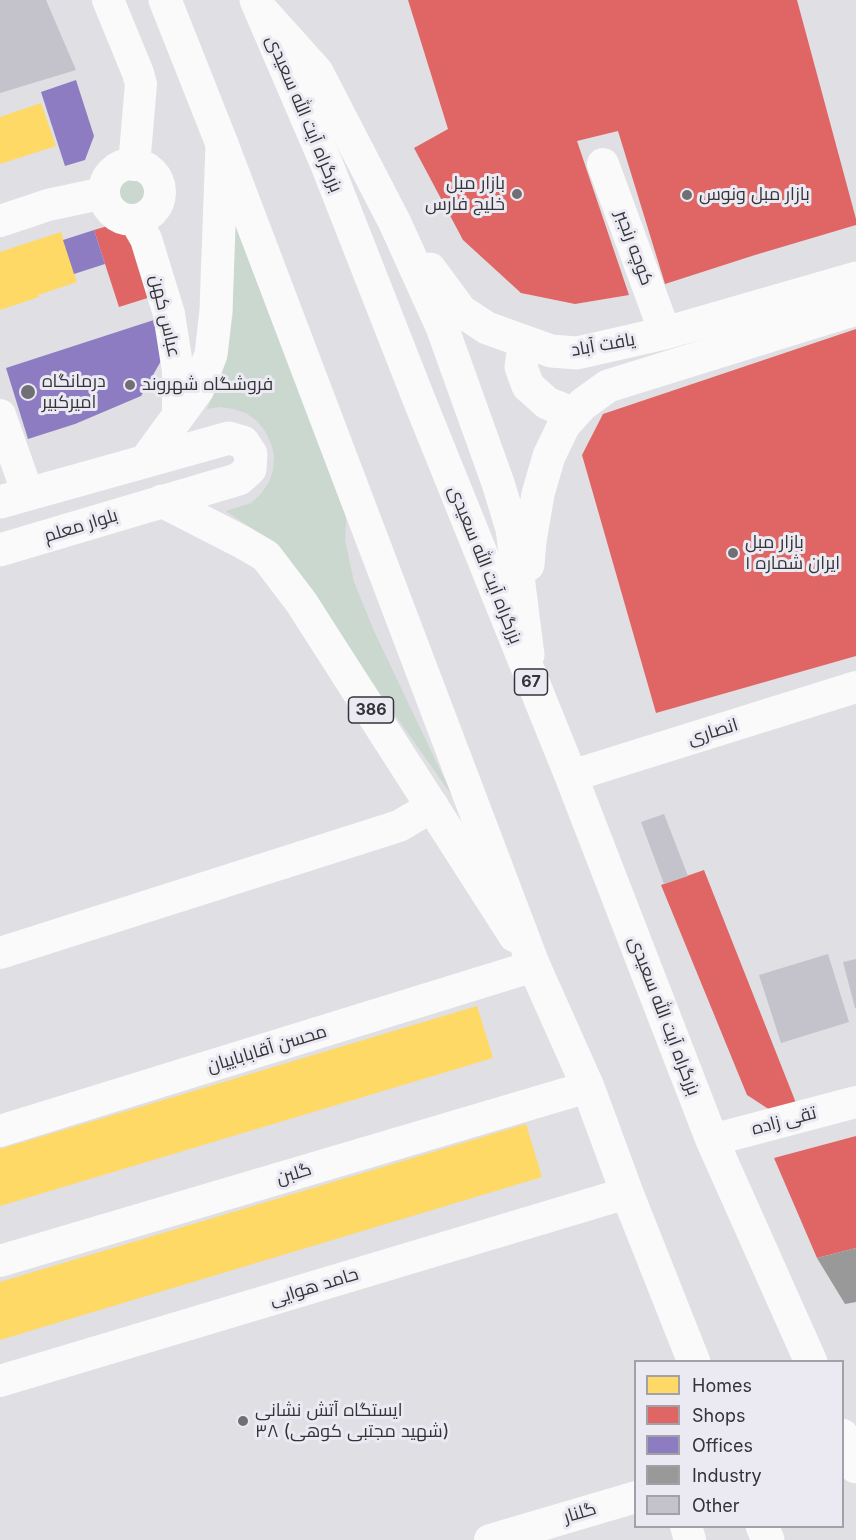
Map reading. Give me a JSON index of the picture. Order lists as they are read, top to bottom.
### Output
{
  "streets": {
    "main road": [
      "بزرگراه آیت الله سعیدی",
      "یافت آباد",
      "بلوار معلم",
      "67",
      "386"
    ],
    "street": [
      "کوچه رنجبر",
      "عباس کهن",
      "انصاری",
      "محسن آقاباباییان",
      "تقی زاده",
      "گلبن",
      "حامد هوایی",
      "گلنار"
    ]
  },
  "crossings": [
    ["بزرگراه آیت الله سعیدی", "انصاری"],
    ["بزرگراه آیت الله سعیدی", "تقی زاده"],
    ["کوچه رنجبر", "یافت آباد"],
    ["بلوار معلم", "386"],
    ["386", "محسن آقاباباییان"]
  ],
  "places": [
    "بازار مبل خلیج فارس",
    "بازار مبل ونوس",
    "فروشگاه شهروند",
    "درمانگاه امیرکبیر",
    "بازار مبل ایران شماره ۱",
    "ایستگاه آتش نشانی ۳۸ (شهید مجتبی کوهی)"
  ],
  "legend": [
    "Homes",
    "Shops",
    "Offices",
    "Industry",
    "Other"
  ]
}
